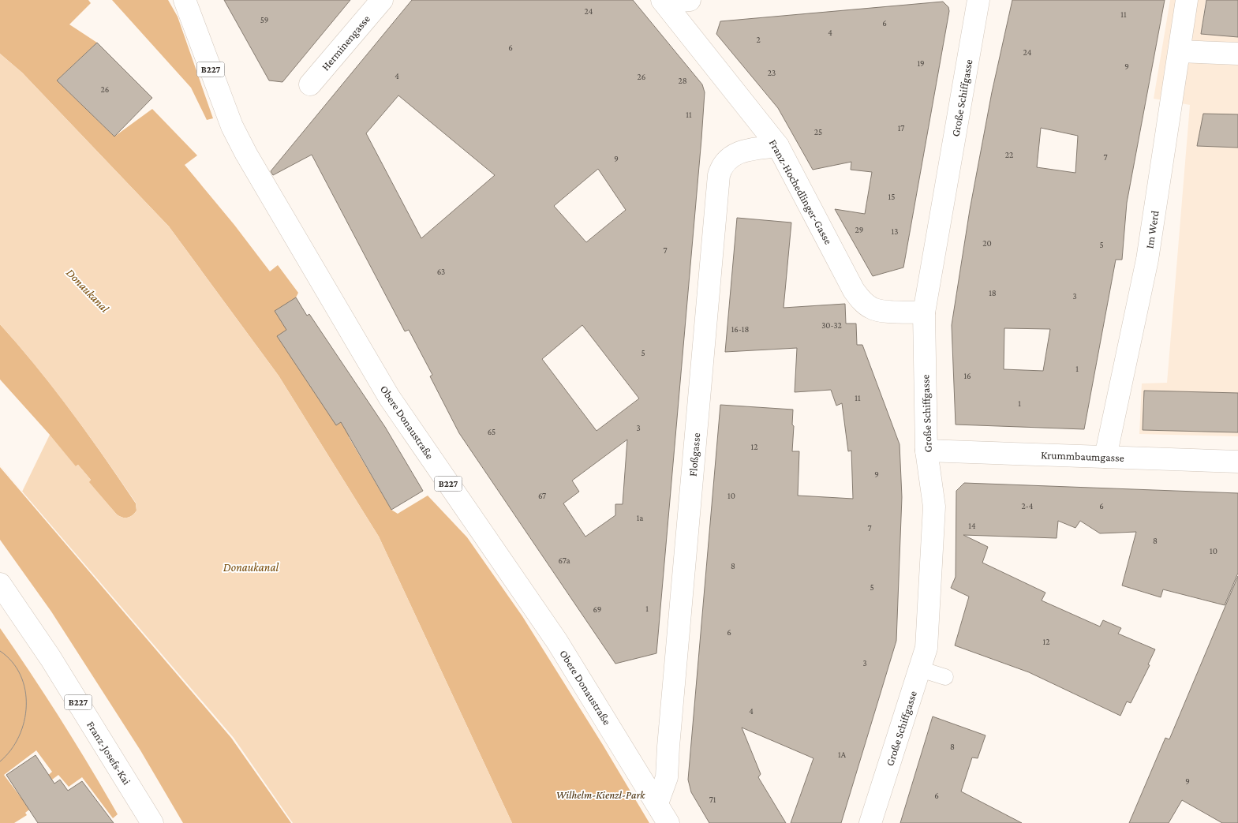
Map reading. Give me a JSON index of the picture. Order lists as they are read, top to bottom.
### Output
{
  "streets": {
    "street": [
      "Herminengasse",
      "B227",
      "Große Schiffgasse",
      "Franz-Hochedlinger-Gasse",
      "Im Werd",
      "Obere Donaustraße",
      "Floßgasse",
      "Krummbaumgasse",
      "Franz-Josefs-Kai"
    ]
  },
  "crossings": [
    ["Große Schiffgasse", "Franz-Hochedlinger-Gasse"],
    ["Große Schiffgasse", "Krummbaumgasse"],
    ["Franz-Hochedlinger-Gasse", "Floßgasse"],
    ["Im Werd", "Krummbaumgasse"],
    ["Obere Donaustraße", "Floßgasse"]
  ],
  "water": ["Donaukanal"],
  "parks": ["Wilhelm-Kienzl-Park"],
  "house_numbers": [
    "24",
    "11",
    "59",
    "6",
    "4",
    "2",
    "6",
    "24",
    "19",
    "9",
    "23",
    "4",
    "26",
    "28",
    "26",
    "11",
    "17",
    "25",
    "22",
    "7",
    "9",
    "15",
    "29",
    "13",
    "20",
    "5",
    "7",
    "63",
    "18",
    "3",
    "30-32",
    "16-18",
    "5",
    "1",
    "16",
    "11",
    "1",
    "3",
    "65",
    "12",
    "9",
    "67",
    "10",
    "2-4",
    "6",
    "1a",
    "14",
    "7",
    "8",
    "10",
    "67a",
    "8",
    "5",
    "1",
    "69",
    "6",
    "12",
    "3",
    "4",
    "8",
    "1A",
    "9",
    "6",
    "71"
  ]
}
